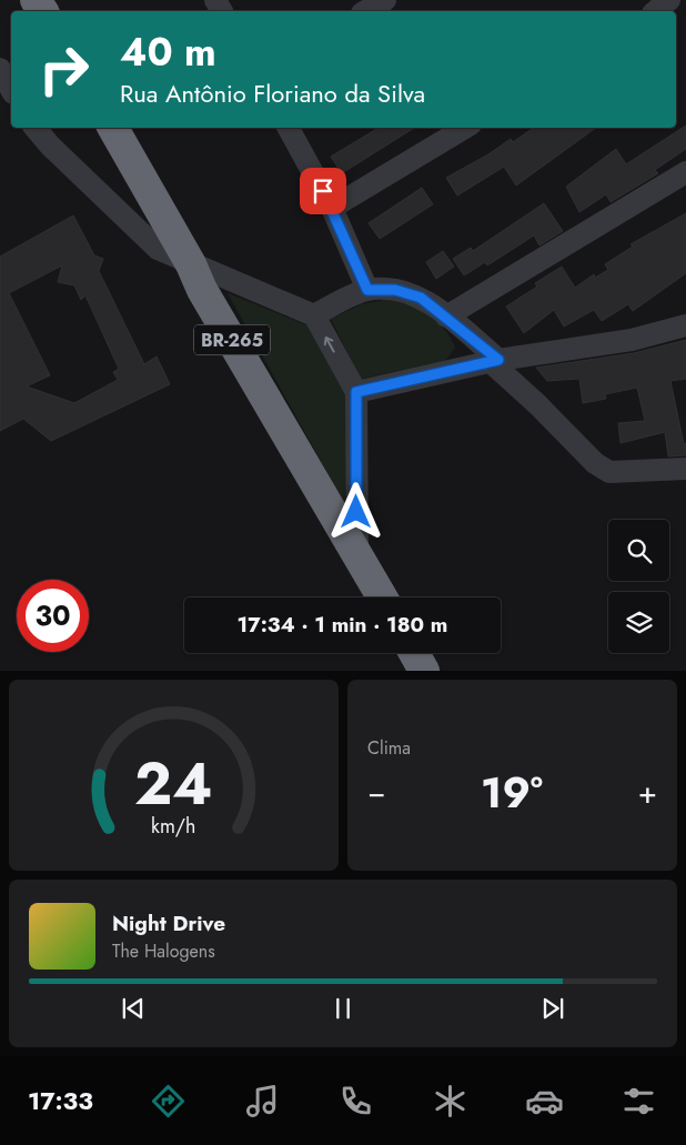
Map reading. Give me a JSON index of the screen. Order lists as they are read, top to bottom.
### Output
{
  "streets": {
    "highway": ["BR-265"]
  },
  "page": {
    "turn": ["40 m", "Rua Antônio Floriano da Silva"],
    "limit": "30",
    "trip": "17:34 · 1 min · 180 m",
    "tile": "Clima",
    "heat": ["−", "19°", "+"],
    "song": ["Night Drive", "The Halogens"],
    "tabs": "17:33",
    "gauge": ["24", "km/h"]
  }
}
